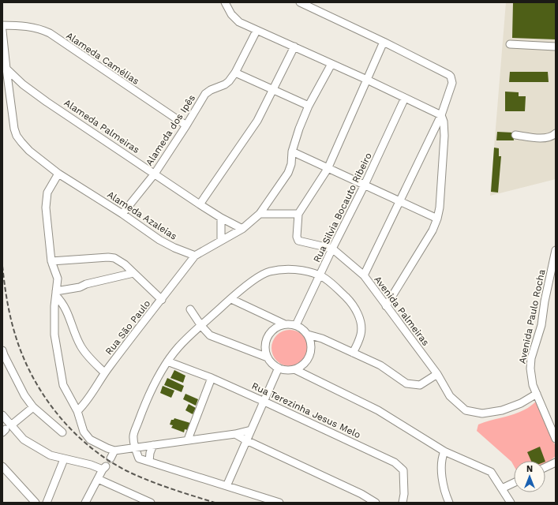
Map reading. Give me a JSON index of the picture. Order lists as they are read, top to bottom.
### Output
{
  "streets": {
    "street": [
      "Alameda Camélias",
      "Alameda Palmeiras",
      "Alameda dos Ipês",
      "Rua Silvia Bocauto Ribeiro",
      "Alameda Azaleias",
      "Avenida Palmeiras",
      "Avenida Paulo Rocha",
      "Rua São Paulo",
      "Rua Terezinha Jesus Melo"
    ]
  },
  "crossings": [
    ["Alameda Camélias", "Alameda dos Ipês"],
    ["Alameda Palmeiras", "Alameda dos Ipês"],
    ["Alameda Palmeiras", "Alameda Azaleias"],
    ["Alameda dos Ipês", "Alameda Azaleias"],
    ["Rua Silvia Bocauto Ribeiro", "Avenida Palmeiras"],
    ["Alameda Azaleias", "Rua São Paulo"],
    ["Avenida Palmeiras", "Avenida Paulo Rocha"]
  ],
  "north": "top"
}
